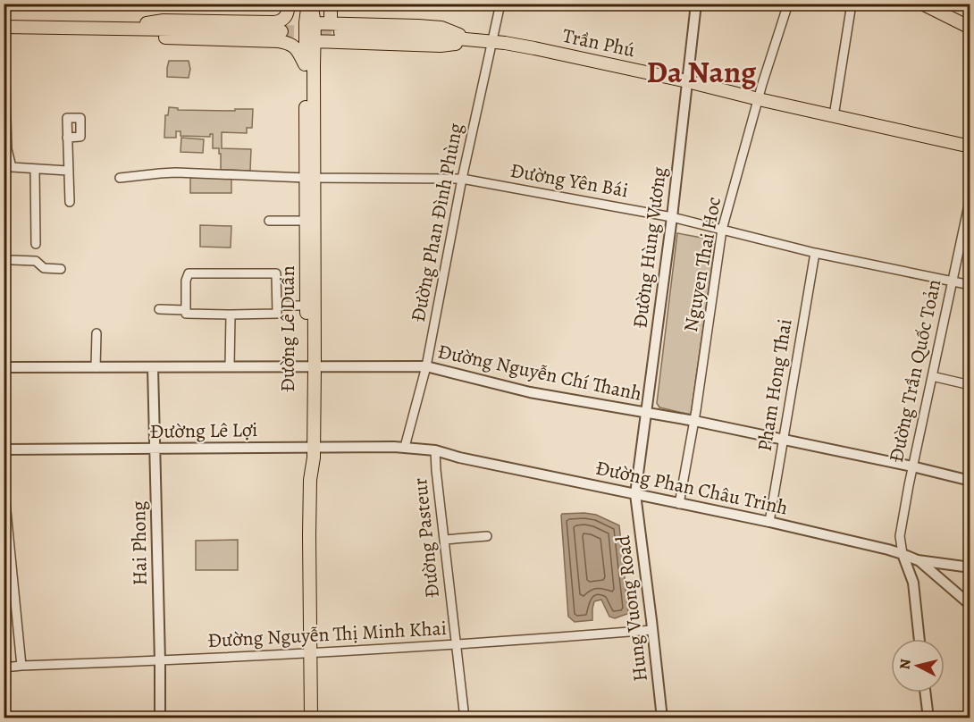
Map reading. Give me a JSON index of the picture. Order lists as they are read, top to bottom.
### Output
{
  "streets": {
    "main road": ["Trần Phú", "Đường Lê Duẩn"],
    "street": [
      "Đường Yên Bái",
      "Đường Phan Đình Phùng",
      "Đường Hùng Vương",
      "Nguyen Thai Hoc",
      "Đường Trần Quốc Toản",
      "Đường Nguyễn Chí Thanh",
      "Pham Hong Thai",
      "Đường Lê Lợi",
      "Đường Phan Châu Trinh",
      "Đường Pasteur",
      "Hai Phong",
      "Hung Vuong Road",
      "Đường Nguyễn Thị Minh Khai"
    ]
  },
  "crossings": [
    ["Trần Phú", "Đường Phan Đình Phùng"],
    ["Trần Phú", "Đường Hùng Vương"],
    ["Trần Phú", "Nguyen Thai Hoc"],
    ["Trần Phú", "Đường Lê Duẩn"],
    ["Đường Yên Bái", "Đường Phan Đình Phùng"],
    ["Đường Yên Bái", "Đường Hùng Vương"],
    ["Đường Yên Bái", "Nguyen Thai Hoc"],
    ["Đường Yên Bái", "Đường Lê Duẩn"],
    ["Đường Yên Bái", "Đường Trần Quốc Toản"],
    ["Đường Yên Bái", "Pham Hong Thai"],
    ["Đường Phan Đình Phùng", "Đường Nguyễn Chí Thanh"],
    ["Đường Phan Đình Phùng", "Đường Lê Lợi"],
    ["Đường Phan Đình Phùng", "Đường Phan Châu Trinh"],
    ["Đường Hùng Vương", "Đường Nguyễn Chí Thanh"],
    ["Đường Hùng Vương", "Đường Phan Châu Trinh"],
    ["Đường Hùng Vương", "Hung Vuong Road"],
    ["Nguyen Thai Hoc", "Đường Nguyễn Chí Thanh"],
    ["Nguyen Thai Hoc", "Đường Phan Châu Trinh"],
    ["Đường Lê Duẩn", "Đường Nguyễn Chí Thanh"],
    ["Đường Lê Duẩn", "Đường Lê Lợi"],
    ["Đường Lê Duẩn", "Đường Nguyễn Thị Minh Khai"],
    ["Đường Trần Quốc Toản", "Đường Nguyễn Chí Thanh"],
    ["Đường Trần Quốc Toản", "Đường Phan Châu Trinh"],
    ["Đường Nguyễn Chí Thanh", "Pham Hong Thai"],
    ["Đường Nguyễn Chí Thanh", "Hai Phong"],
    ["Pham Hong Thai", "Đường Phan Châu Trinh"],
    ["Đường Lê Lợi", "Đường Phan Châu Trinh"],
    ["Đường Lê Lợi", "Hai Phong"],
    ["Đường Phan Châu Trinh", "Đường Pasteur"],
    ["Đường Phan Châu Trinh", "Hung Vuong Road"],
    ["Đường Pasteur", "Đường Nguyễn Thị Minh Khai"],
    ["Hai Phong", "Đường Nguyễn Thị Minh Khai"],
    ["Hung Vuong Road", "Đường Nguyễn Thị Minh Khai"]
  ],
  "districts": ["Da Nang"],
  "north": "left"
}
